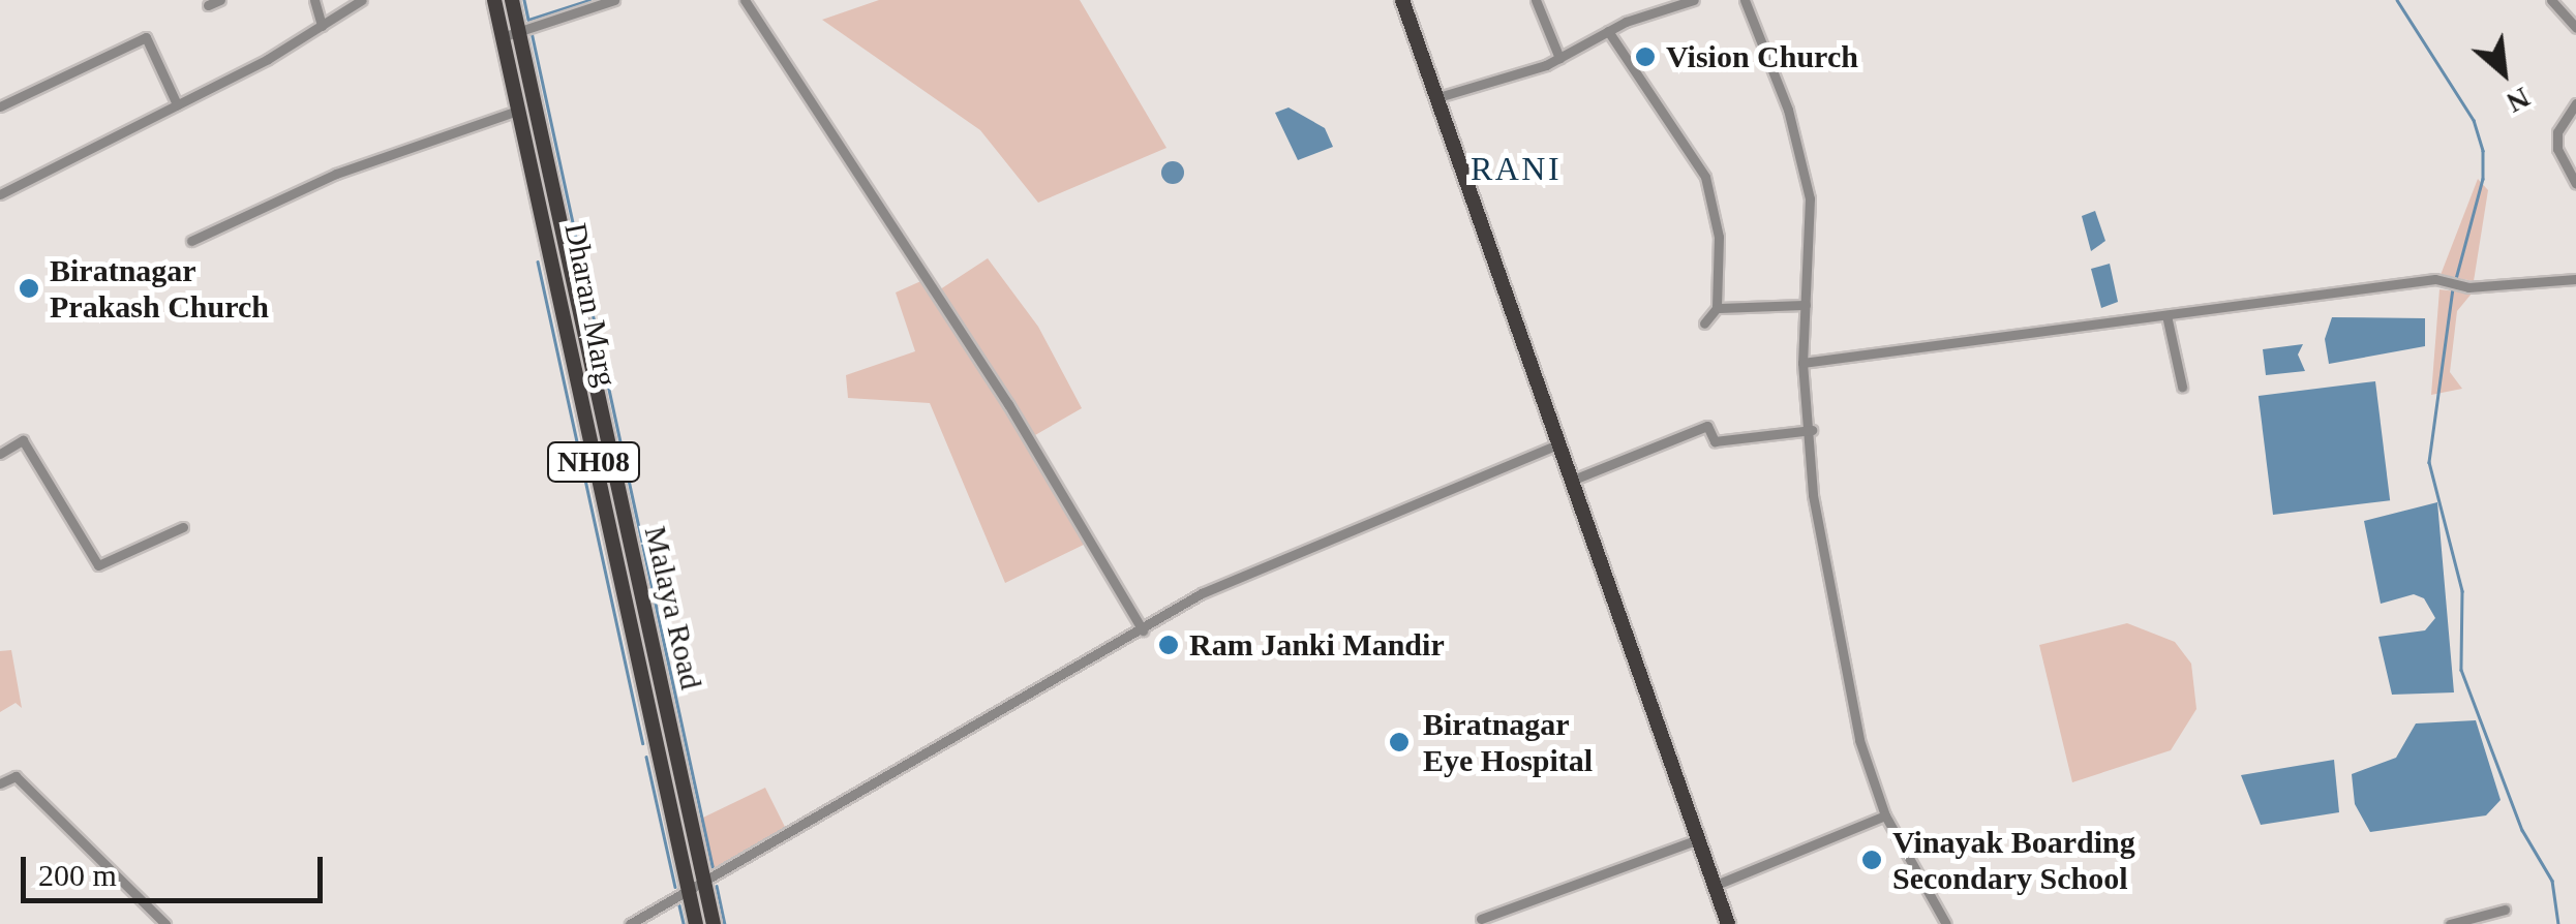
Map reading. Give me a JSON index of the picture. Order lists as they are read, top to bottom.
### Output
{
  "streets": {
    "main road": ["Dharan Marg", "NH08", "Malaya Road"]
  },
  "districts": ["RANI"],
  "places": [
    "Vision Church",
    "Biratnagar Prakash Church",
    "Ram Janki Mandir",
    "Biratnagar Eye Hospital",
    "Vinayak Boarding Secondary School"
  ],
  "scale_bar": "200 m",
  "north": "bottom right"
}
